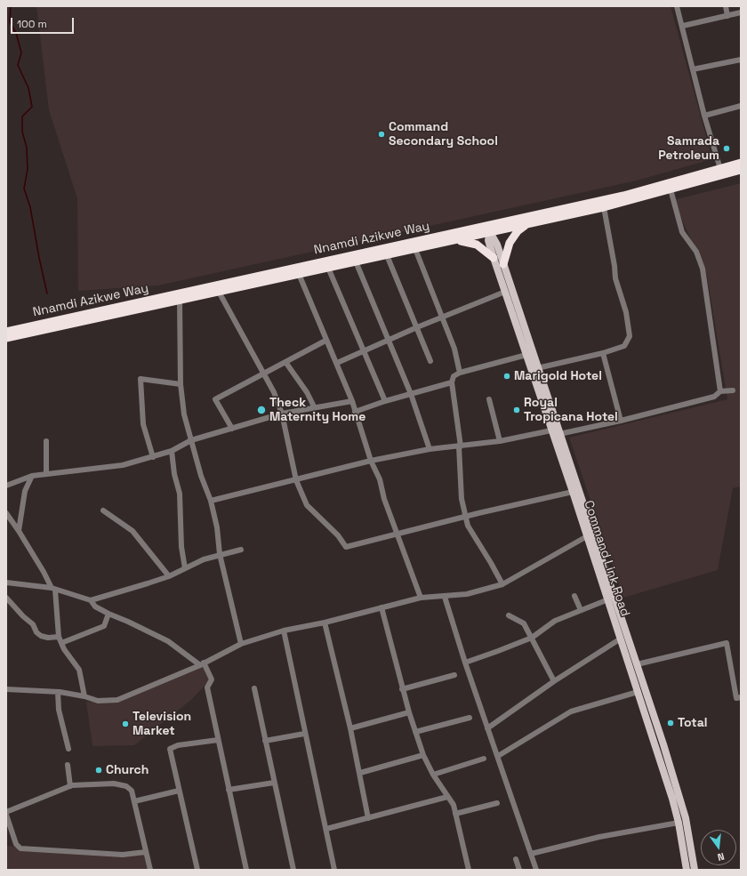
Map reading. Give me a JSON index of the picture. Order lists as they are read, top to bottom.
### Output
{
  "streets": {
    "highway": ["Nnamdi Azikwe Way"],
    "main road": ["Command Link Road"]
  },
  "crossings": [
    ["Nnamdi Azikwe Way", "Command Link Road"]
  ],
  "places": [
    "Command Secondary School",
    "Samrada Petroleum",
    "Marigold Hotel",
    "Theck Maternity Home",
    "Royal Tropicana Hotel",
    "Total",
    "Television Market",
    "Church"
  ],
  "scale_bar": "100 m",
  "north": "bottom"
}
